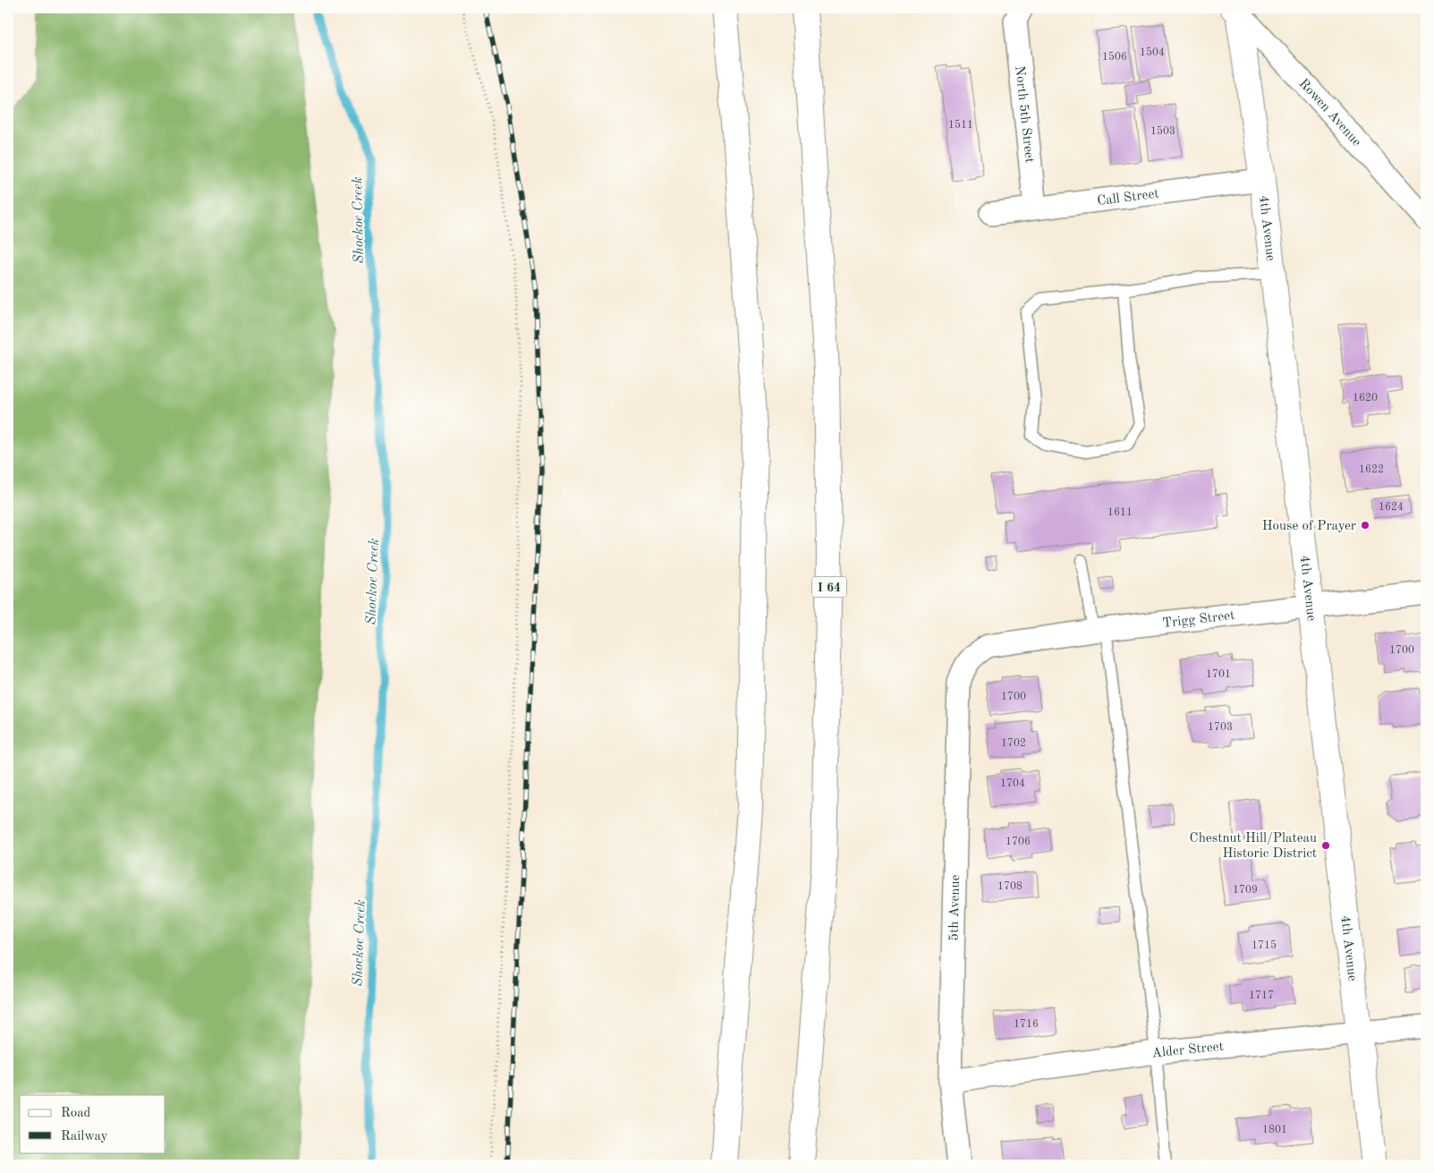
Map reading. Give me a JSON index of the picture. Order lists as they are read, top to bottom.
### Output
{
  "streets": {
    "main road": ["4th Avenue", "I 64"],
    "street": [
      "Rowen Avenue",
      "North 5th Street",
      "Call Street",
      "Trigg Street",
      "5th Avenue",
      "Alder Street"
    ]
  },
  "crossings": [
    ["Rowen Avenue", "4th Avenue"],
    ["North 5th Street", "Call Street"],
    ["Call Street", "4th Avenue"],
    ["4th Avenue", "Trigg Street"],
    ["4th Avenue", "Alder Street"],
    ["Trigg Street", "5th Avenue"],
    ["5th Avenue", "Alder Street"]
  ],
  "water": ["Shockoe Creek"],
  "places": ["House of Prayer", "Chestnut Hill/Plateau Historic District"],
  "house_numbers": [
    "1504",
    "1506",
    "1511",
    "1503",
    "1620",
    "1622",
    "1624",
    "1611",
    "1700",
    "1701",
    "1700",
    "1703",
    "1702",
    "1704",
    "1706",
    "1708",
    "1709",
    "1715",
    "1717",
    "1716",
    "1801"
  ],
  "legend": ["Road", "Railway"]
}
